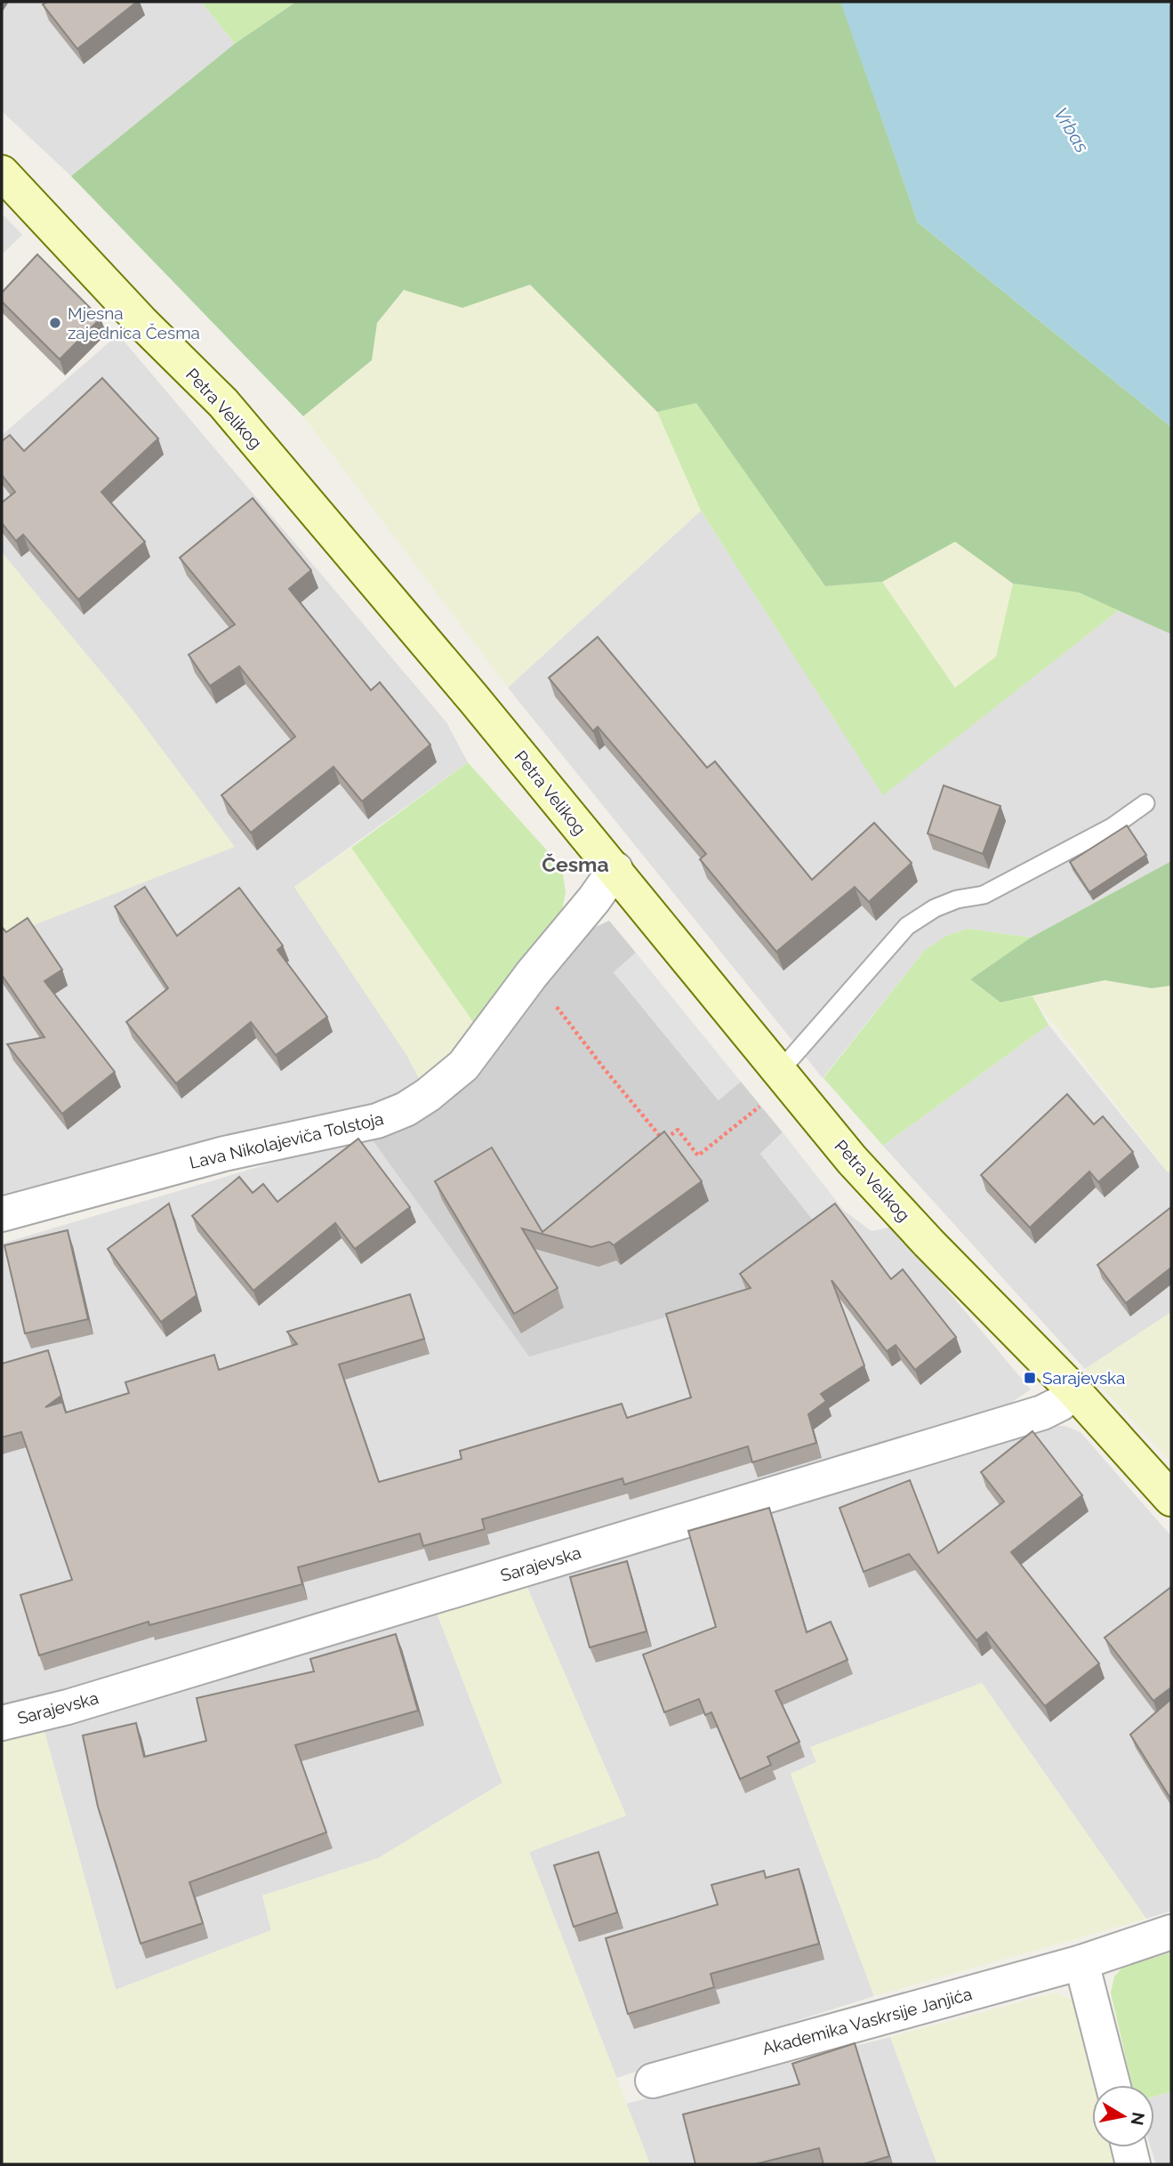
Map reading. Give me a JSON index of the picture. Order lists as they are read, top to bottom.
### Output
{
  "streets": {
    "street": [
      "Petra Velikog",
      "Lava Nikolajeviča Tolstoja",
      "Sarajevska",
      "Akademika Vaskrsije Janjića"
    ]
  },
  "crossings": [
    ["Petra Velikog", "Lava Nikolajeviča Tolstoja"],
    ["Petra Velikog", "Sarajevska"]
  ],
  "districts": ["Česma"],
  "water": ["Vrbas"],
  "places": {
    "other": ["Mjesna zajednica Česma"],
    "transit": ["Sarajevska"]
  },
  "north": "right"
}
